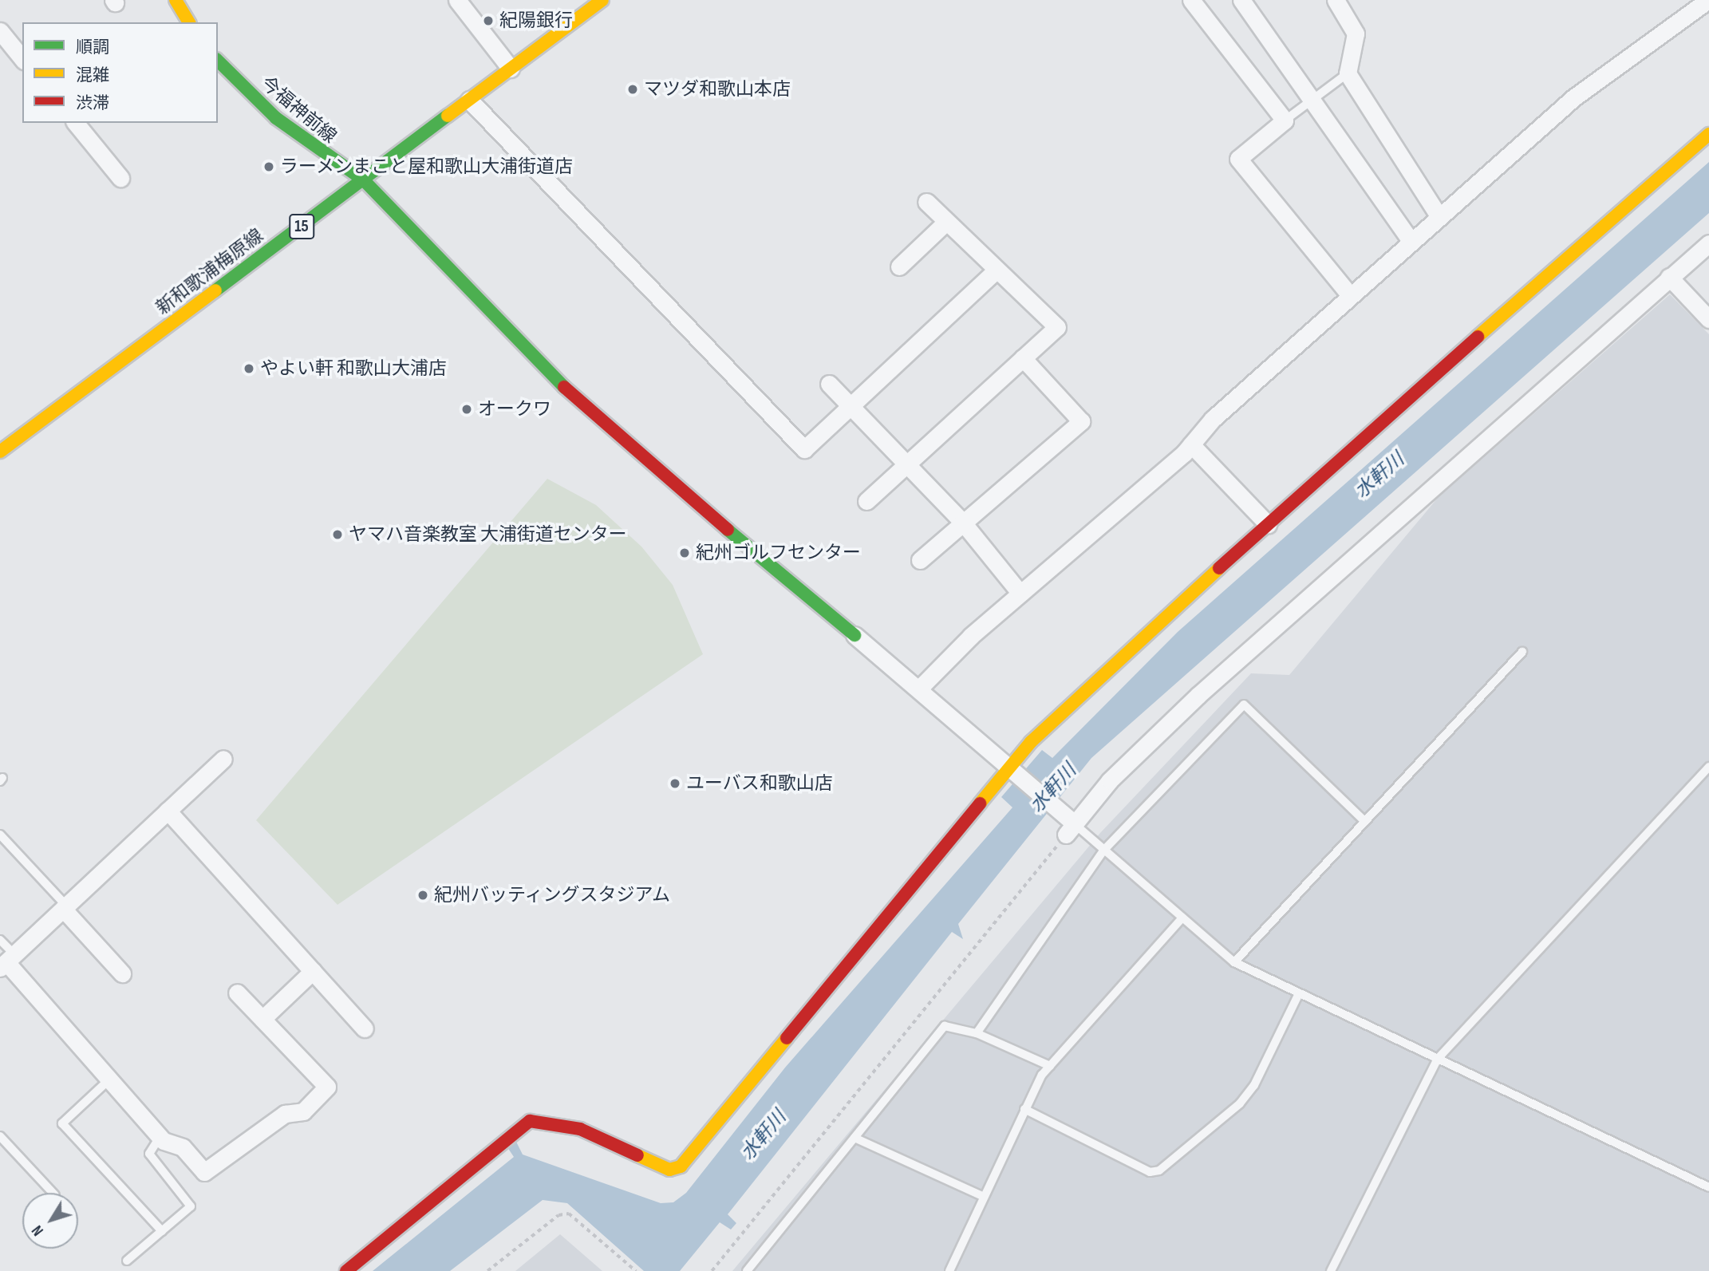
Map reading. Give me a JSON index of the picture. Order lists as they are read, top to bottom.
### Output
{
  "streets": {
    "street": ["今福神前線", "15", "新和歌浦梅原線"]
  },
  "crossings": [
    ["今福神前線", "新和歌浦梅原線"]
  ],
  "water": ["水軒川"],
  "places": [
    "紀陽銀行",
    "マツダ和歌山本店",
    "ラーメンまこと屋和歌山大浦街道店",
    "やよい軒 和歌山大浦店",
    "オークワ",
    "ヤマハ音楽教室 大浦街道センター",
    "紀州ゴルフセンター",
    "ユーバス和歌山店",
    "紀州バッティングスタジアム"
  ],
  "legend": ["順調", "混雑", "渋滞"],
  "north": "bottom left"
}
